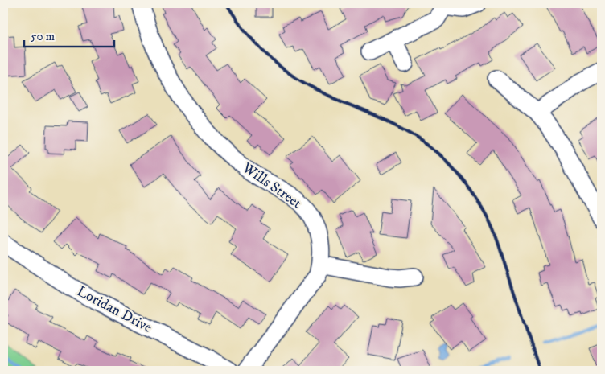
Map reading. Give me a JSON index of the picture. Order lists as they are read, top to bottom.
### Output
{
  "streets": {
    "street": ["Wills Street", "Loridan Drive"]
  },
  "scale_bar": "50 m"
}
